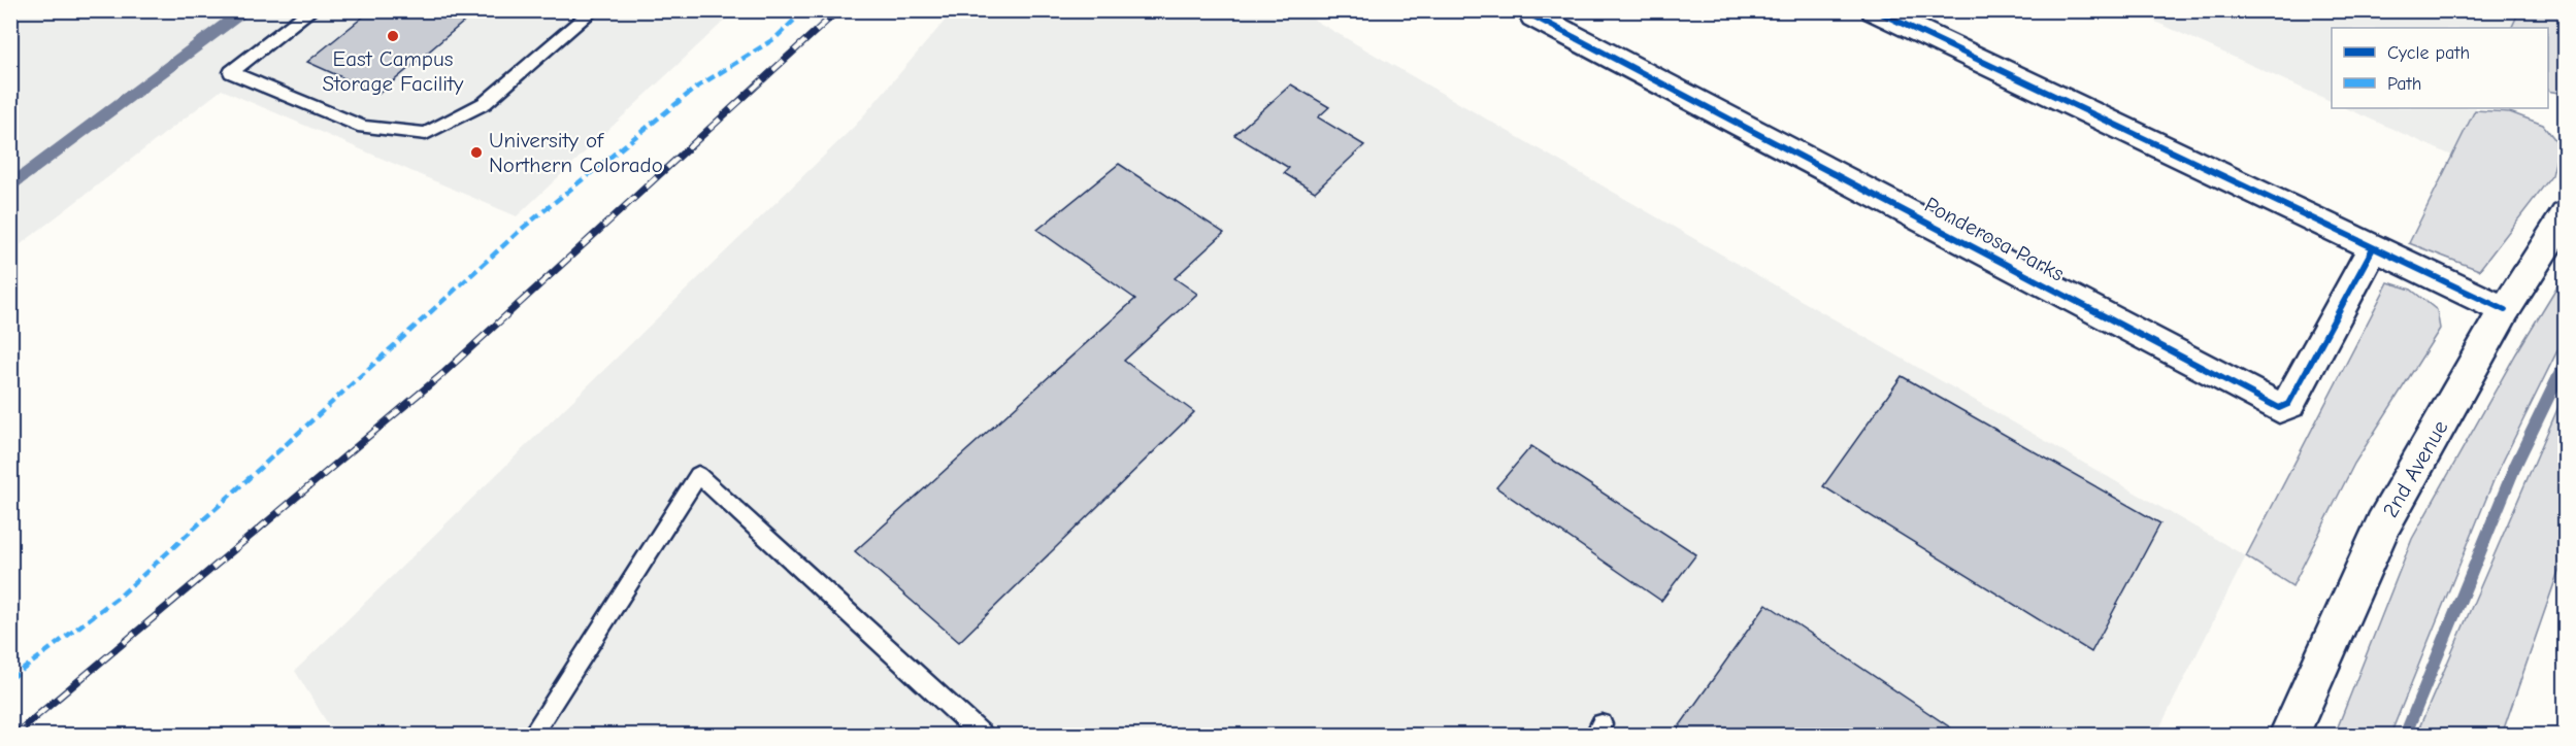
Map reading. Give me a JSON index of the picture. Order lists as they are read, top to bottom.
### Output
{
  "streets": {
    "street": ["Ponderosa Parks", "2nd Avenue"]
  },
  "places": ["East Campus Storage Facility", "University of Northern Colorado"],
  "legend": ["Cycle path", "Path"]
}
